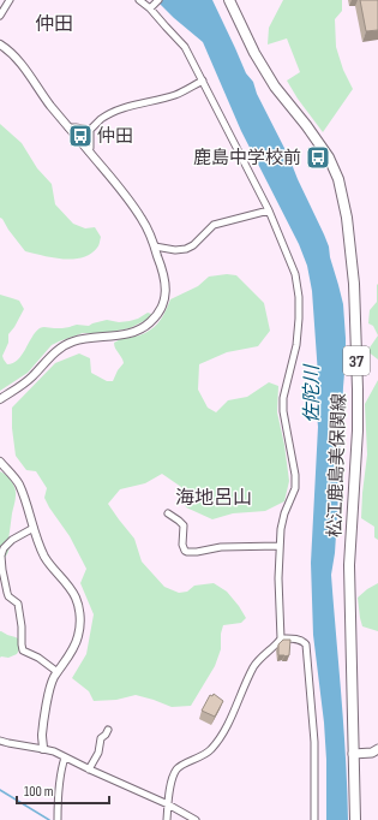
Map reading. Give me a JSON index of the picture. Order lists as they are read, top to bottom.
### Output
{
  "streets": {
    "main road": ["37", "松江鹿島美保関線"]
  },
  "districts": ["仲田", "海地呂山"],
  "water": ["佐陀川"],
  "places": {
    "bus stop": ["仲田", "鹿島中学校前"]
  },
  "scale_bar": "100 m"
}
